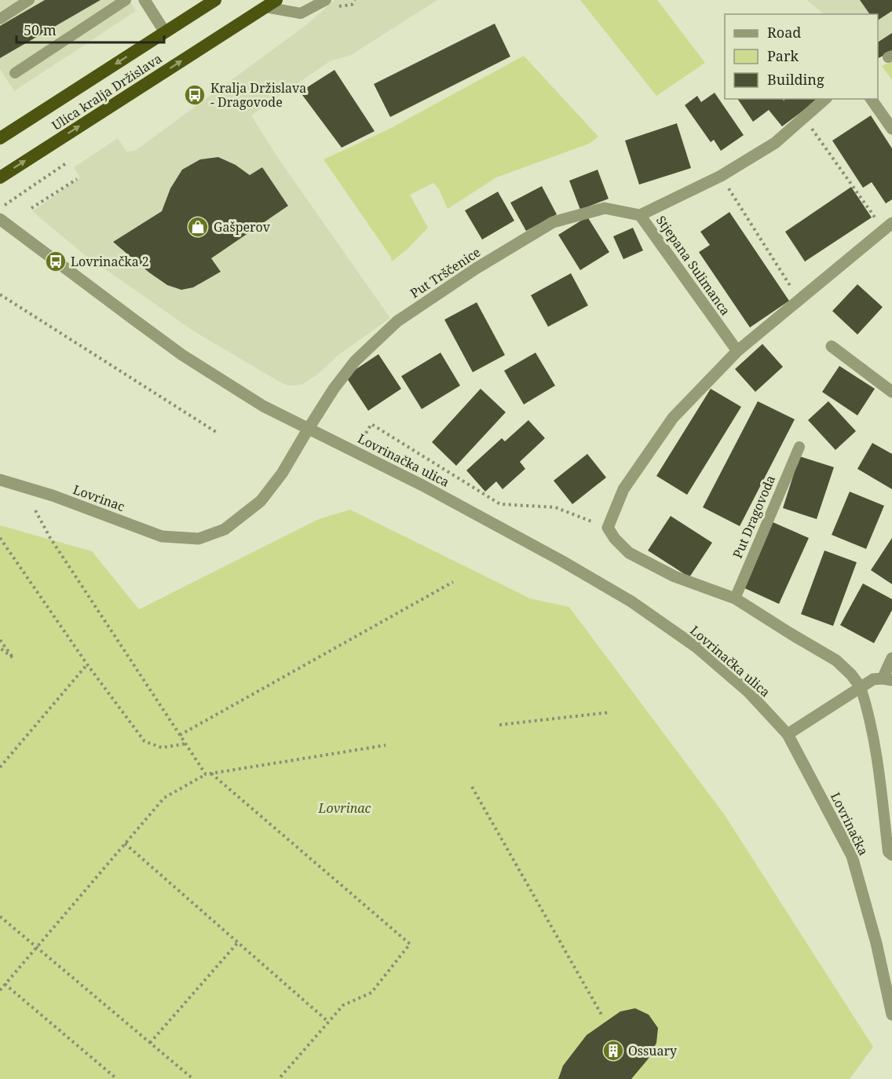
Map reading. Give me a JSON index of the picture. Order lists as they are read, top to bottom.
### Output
{
  "streets": {
    "highway": ["Ulica kralja Držislava"],
    "street": [
      "Stjepana Sulimanca",
      "Put Trščenice",
      "Lovrinačka ulica",
      "Lovrinac",
      "Lovrinačka"
    ],
    "lane": ["Put Dragovoda"]
  },
  "crossings": [
    ["Stjepana Sulimanca", "Put Trščenice"],
    ["Put Trščenice", "Lovrinačka ulica"],
    ["Put Trščenice", "Lovrinac"],
    ["Lovrinačka ulica", "Lovrinac"],
    ["Lovrinačka ulica", "Lovrinačka"]
  ],
  "parks": ["Lovrinac"],
  "places": {
    "bus stop": ["Kralja Držislava - Dragovode", "Lovrinačka 2"],
    "shop": ["Gašperov"],
    "building": ["Ossuary"]
  },
  "legend": ["Road", "Park", "Building"],
  "scale_bar": "50 m"
}
